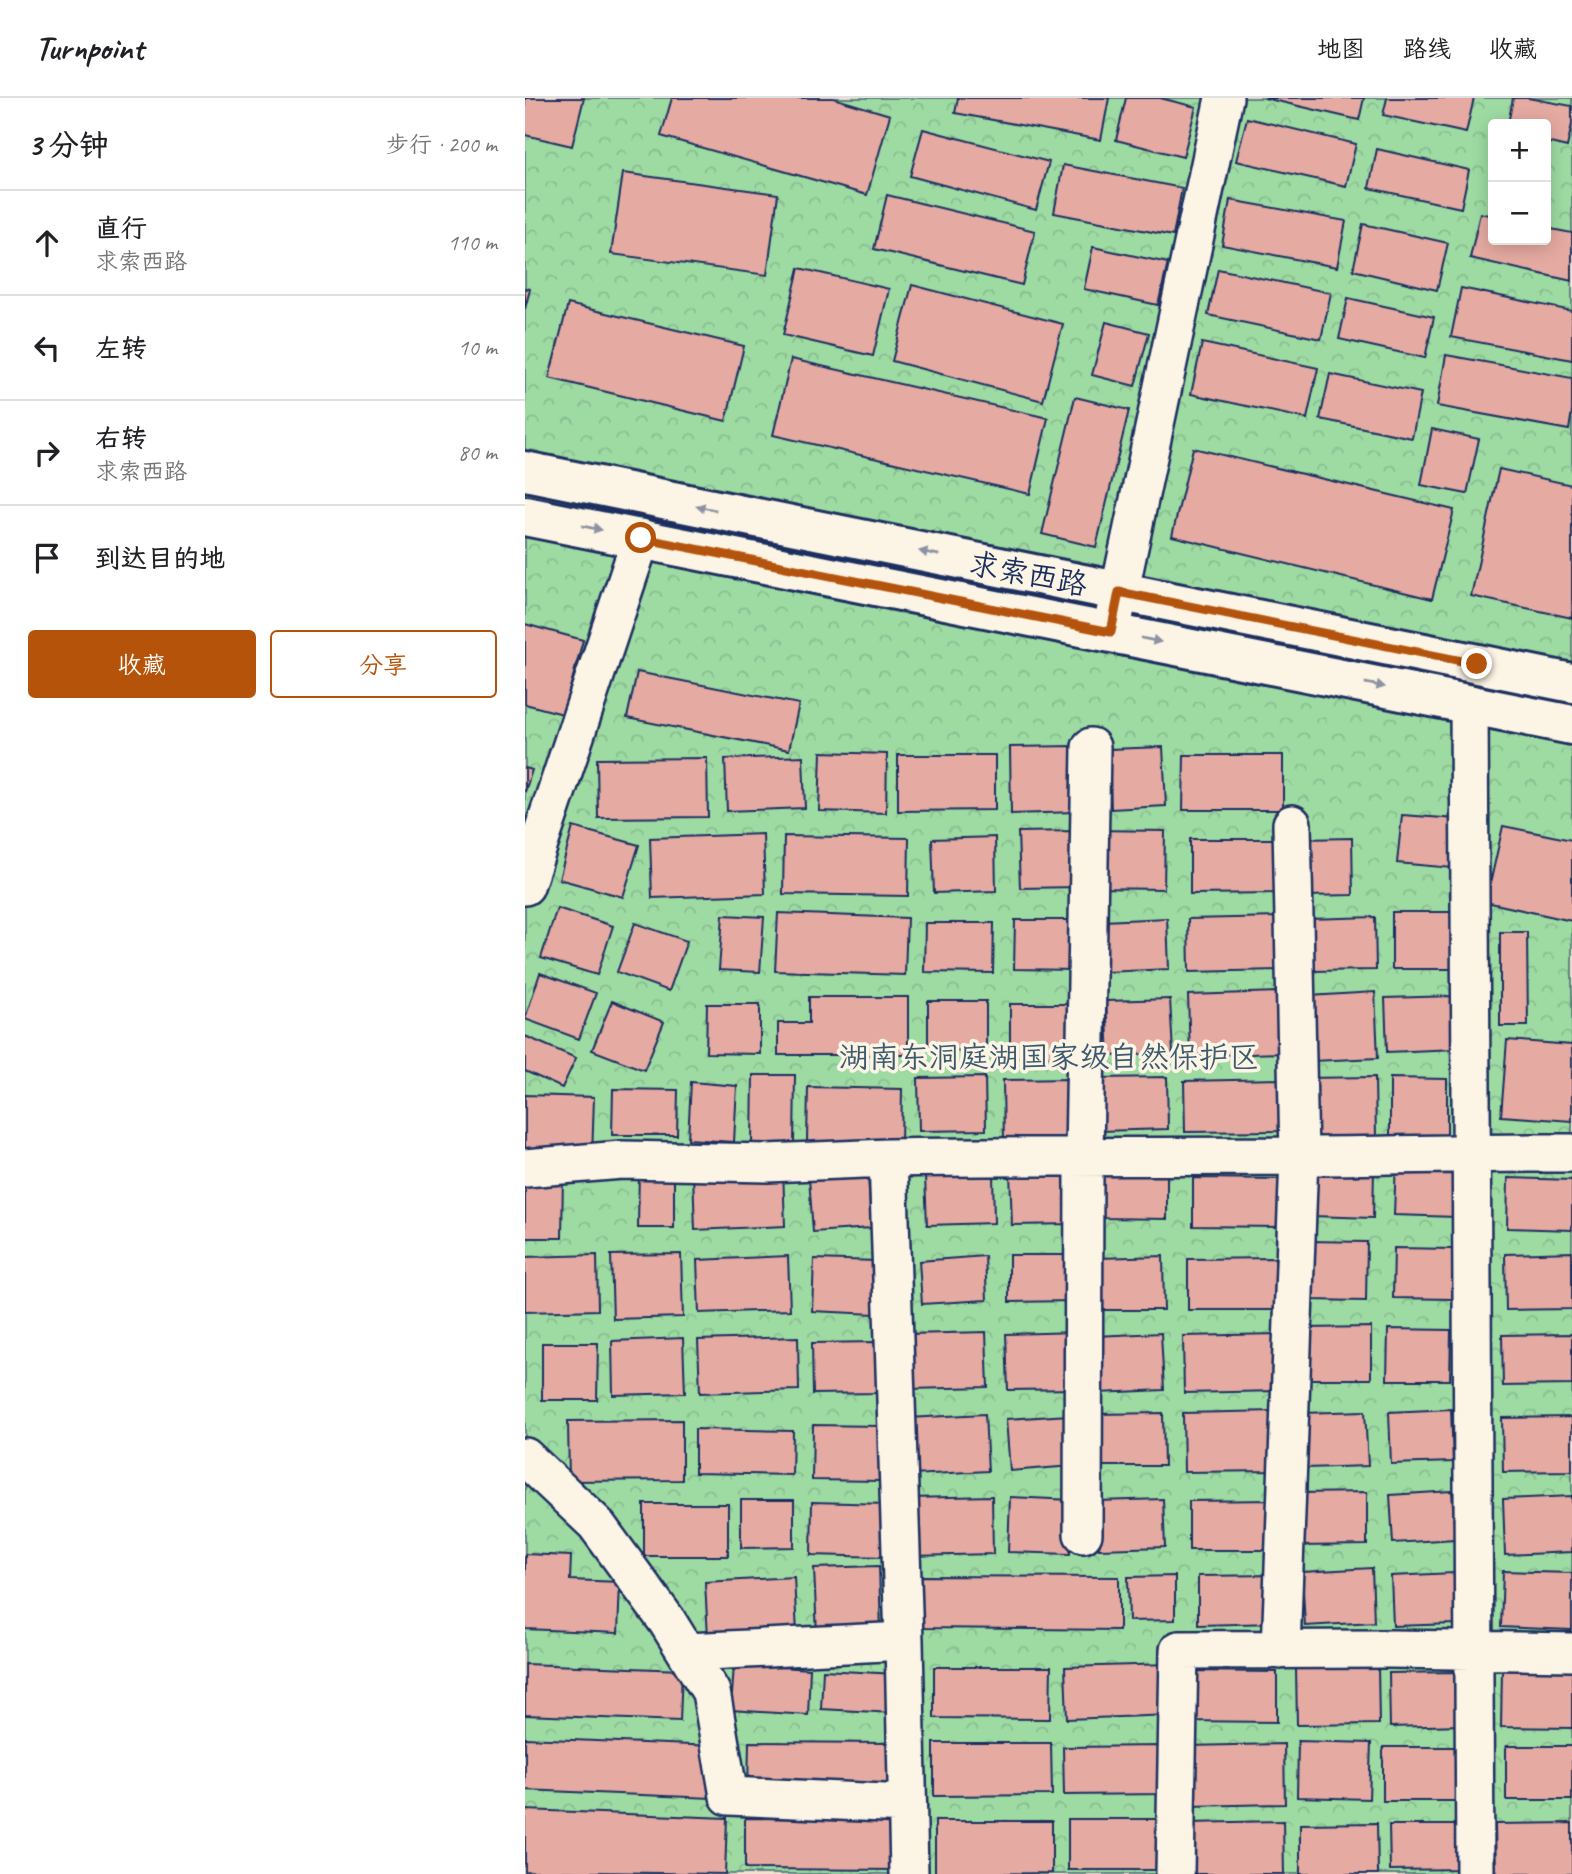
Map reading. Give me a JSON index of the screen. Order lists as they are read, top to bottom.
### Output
{
  "streets": {
    "main road": ["求索西路"]
  },
  "parks": ["湖南东洞庭湖国家级自然保护区"],
  "page": {
    "header": "Turnpoint",
    "nav": ["地图", "路线", "收藏"],
    "heading": ["3 分钟", "步行 · 200 m"],
    "map_buttons": ["+", "−"],
    "list": [
      ["直行", "求索西路", "110 m"],
      ["左转", "10 m"],
      ["右转", "求索西路", "80 m"],
      "到达目的地"
    ],
    "buttons": ["收藏", "分享"]
  }
}
